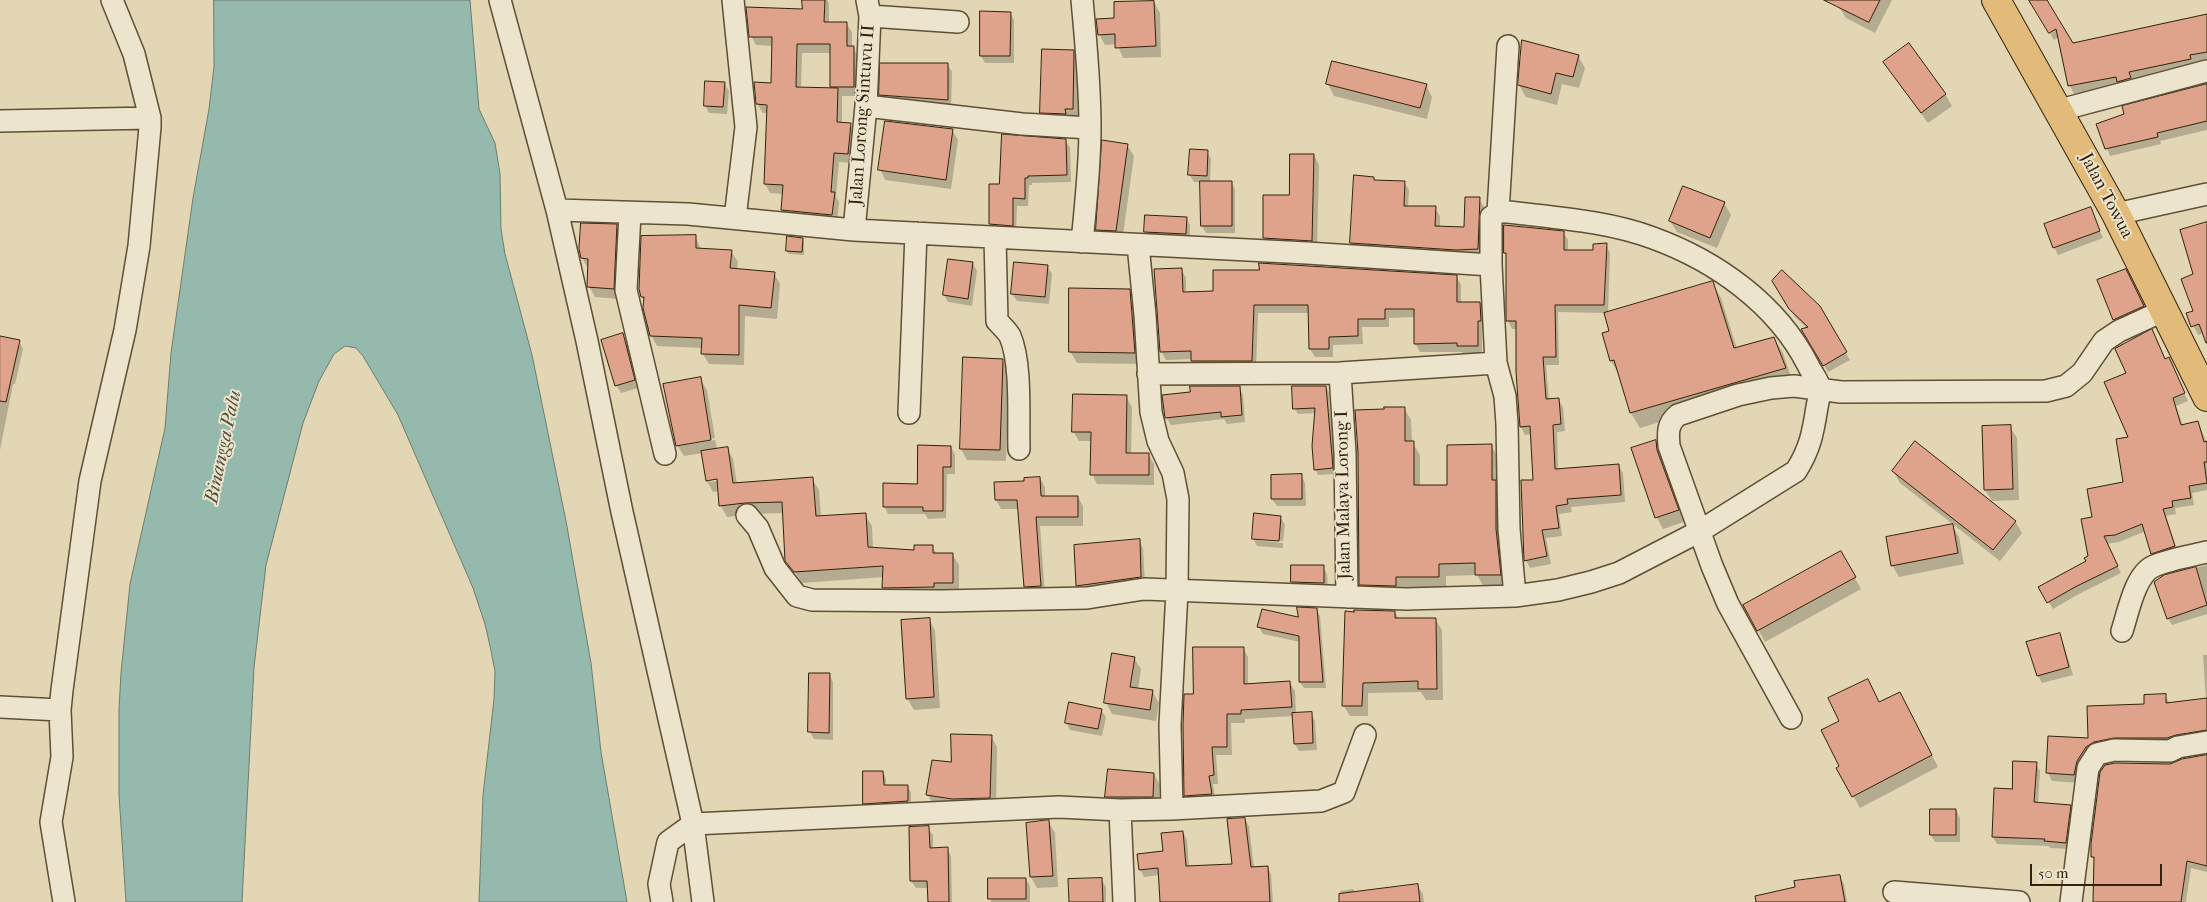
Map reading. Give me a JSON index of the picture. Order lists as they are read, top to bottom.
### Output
{
  "streets": {
    "main road": ["Jalan Towua"],
    "street": ["Jalan Lorong Sintuvu II", "Jalan Malaya Lorong I"]
  },
  "water": ["Binangga Palu"],
  "scale_bar": "50 m"
}
